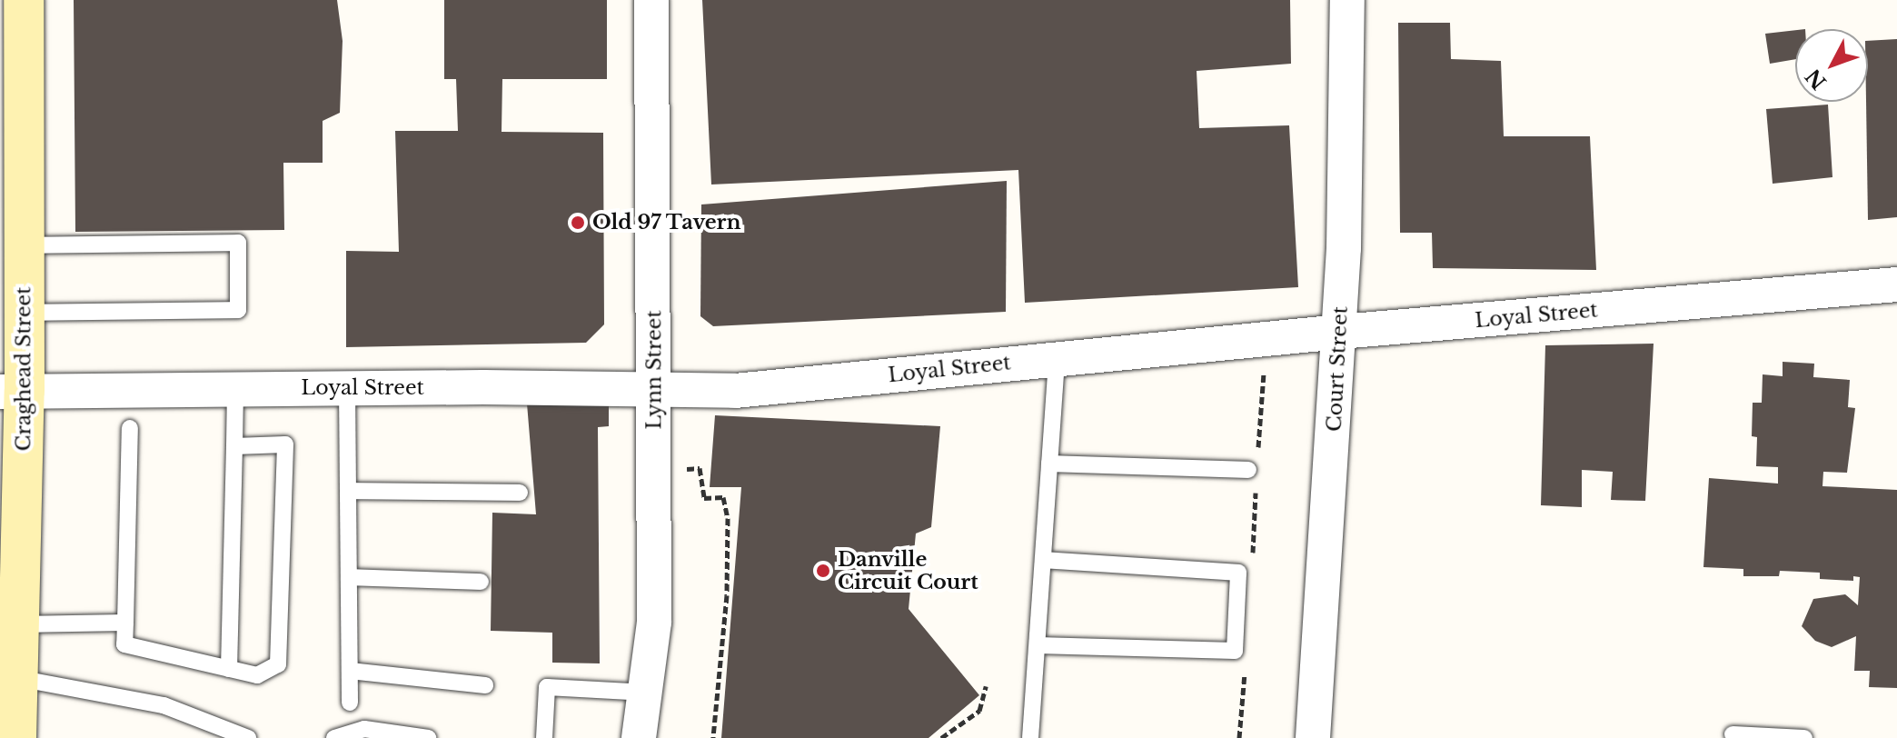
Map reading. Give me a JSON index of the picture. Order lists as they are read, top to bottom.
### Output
{
  "streets": {
    "main road": ["Craghead Street"],
    "street": ["Loyal Street", "Court Street", "Lynn Street"]
  },
  "crossings": [
    ["Loyal Street", "Craghead Street"],
    ["Loyal Street", "Court Street"],
    ["Loyal Street", "Lynn Street"]
  ],
  "places": ["Old 97 Tavern", "Danville Circuit Court"],
  "north": "bottom left"
}
